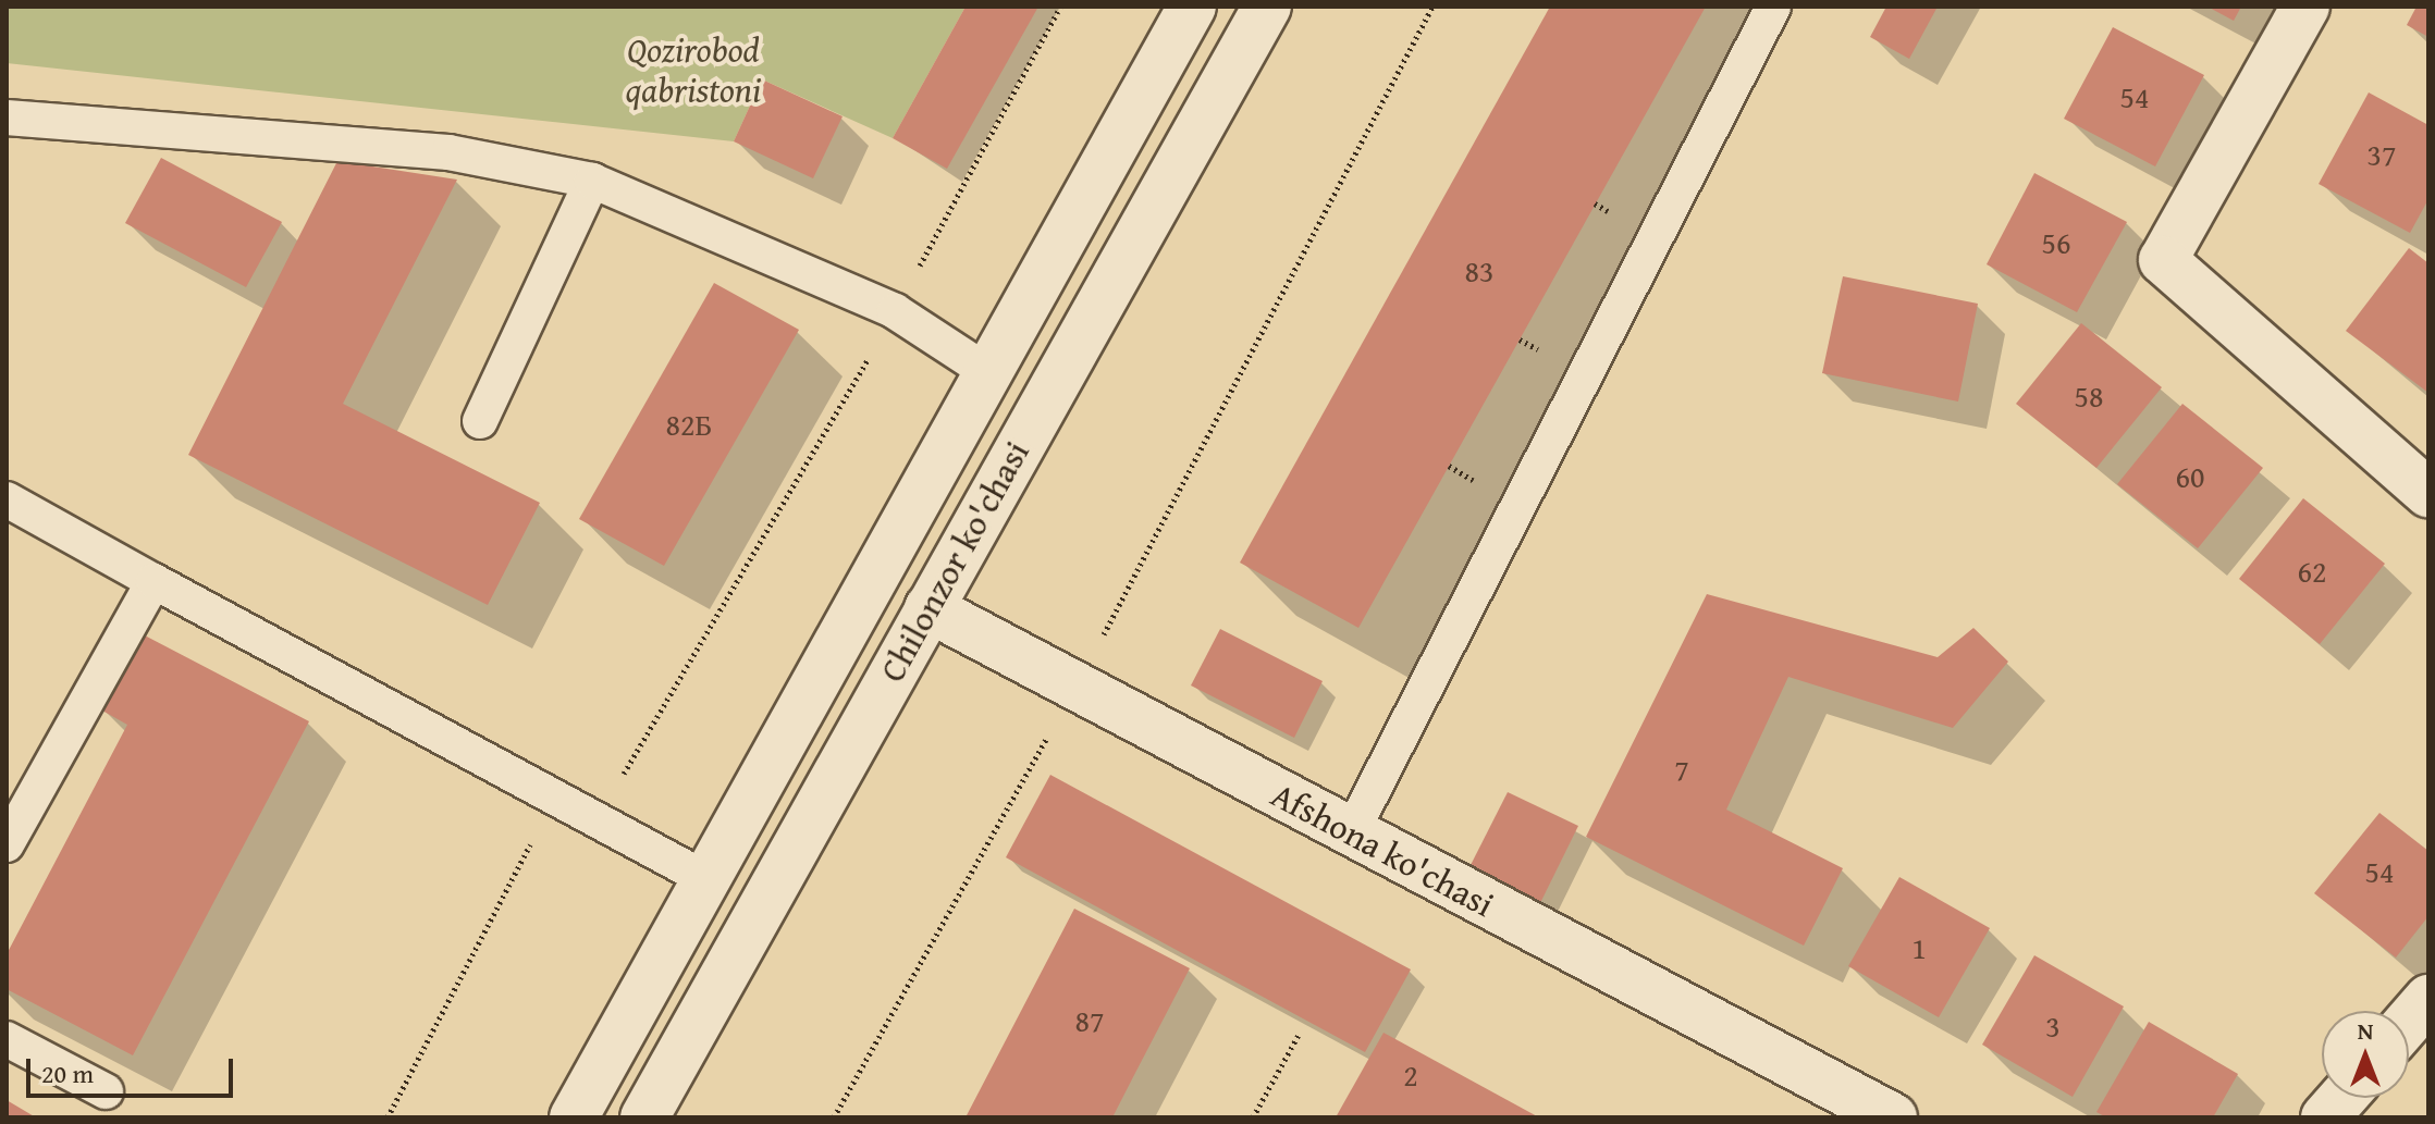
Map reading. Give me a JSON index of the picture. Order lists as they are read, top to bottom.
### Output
{
  "streets": {
    "main road": ["Chilonzor ko'chasi", "Afshona ko'chasi"]
  },
  "crossings": [
    ["Chilonzor ko'chasi", "Afshona ko'chasi"]
  ],
  "parks": ["Qozirobod qabristoni"],
  "house_numbers": [
    "54",
    "37",
    "56",
    "83",
    "58",
    "82Б",
    "60",
    "62",
    "7",
    "54",
    "1",
    "87",
    "3",
    "2"
  ],
  "scale_bar": "20 m",
  "north": "top"
}
